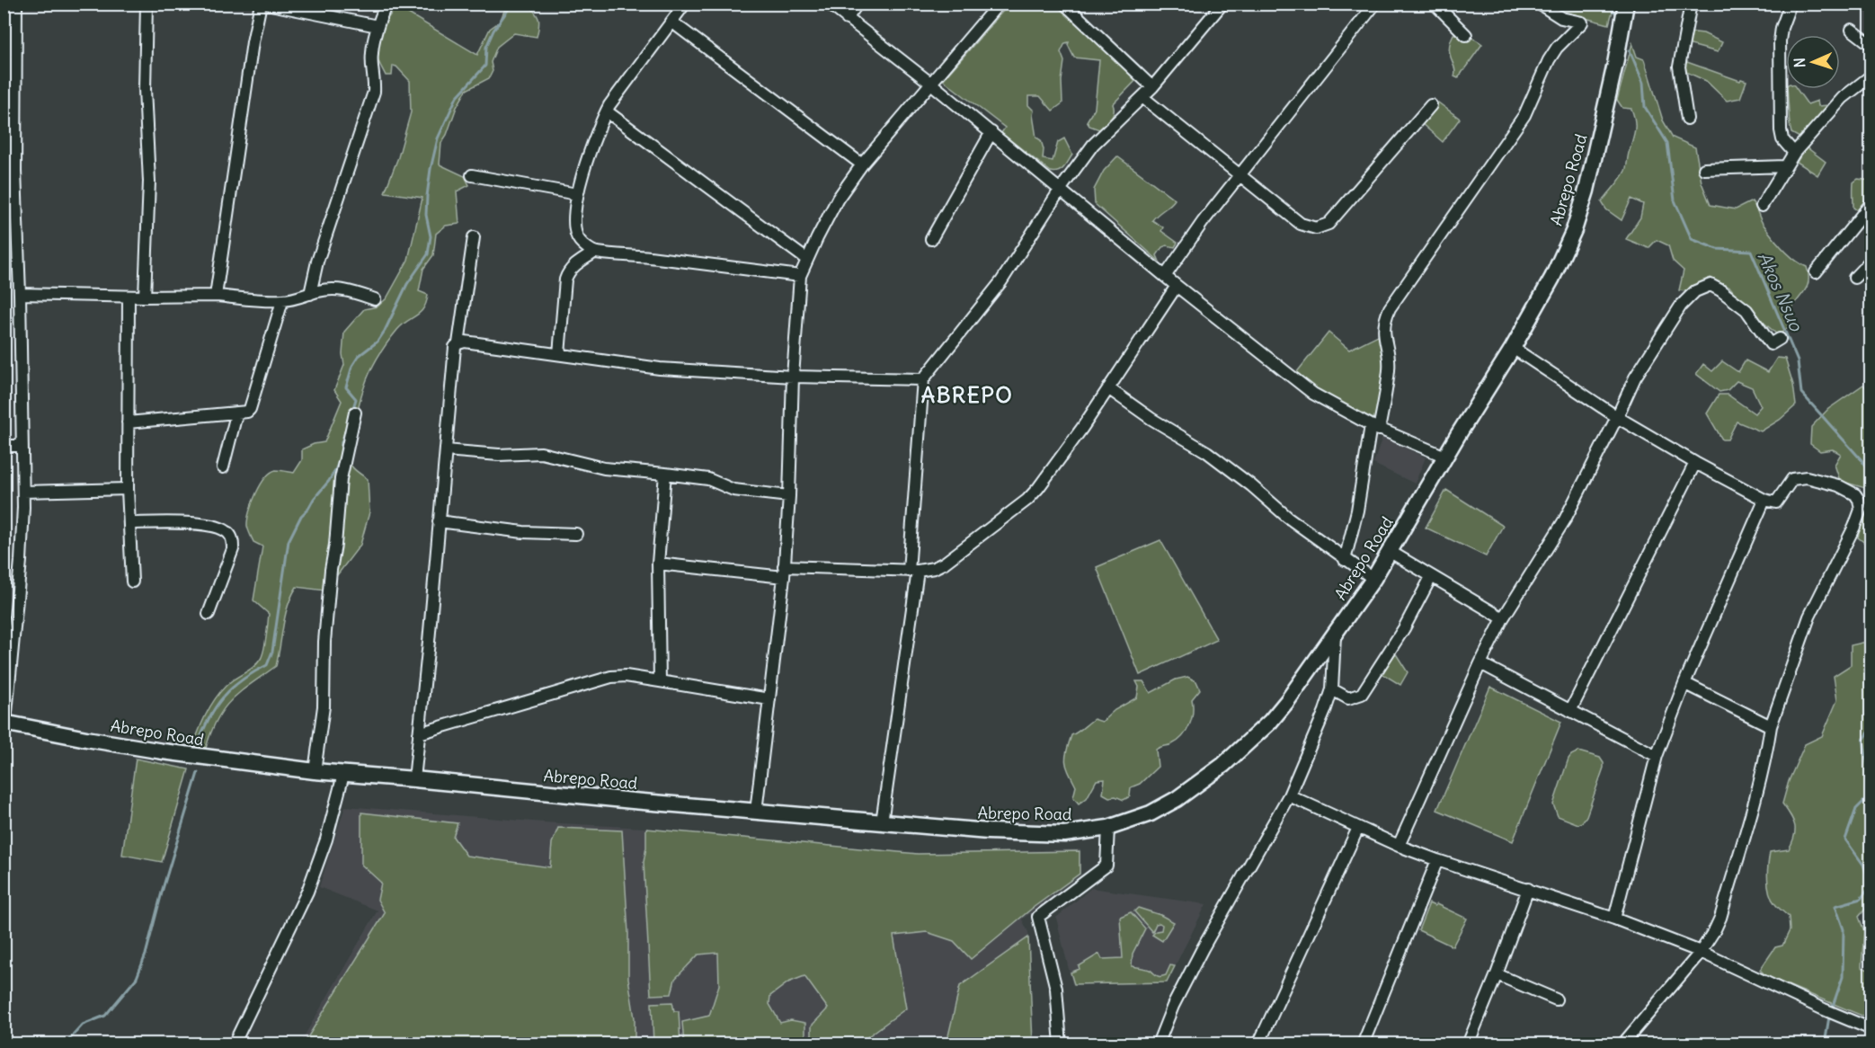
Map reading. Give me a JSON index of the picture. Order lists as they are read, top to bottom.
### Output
{
  "streets": {
    "main road": ["Abrepo Road"]
  },
  "districts": ["ABREPO"],
  "water": ["Akos Nsuo"],
  "north": "left"
}
